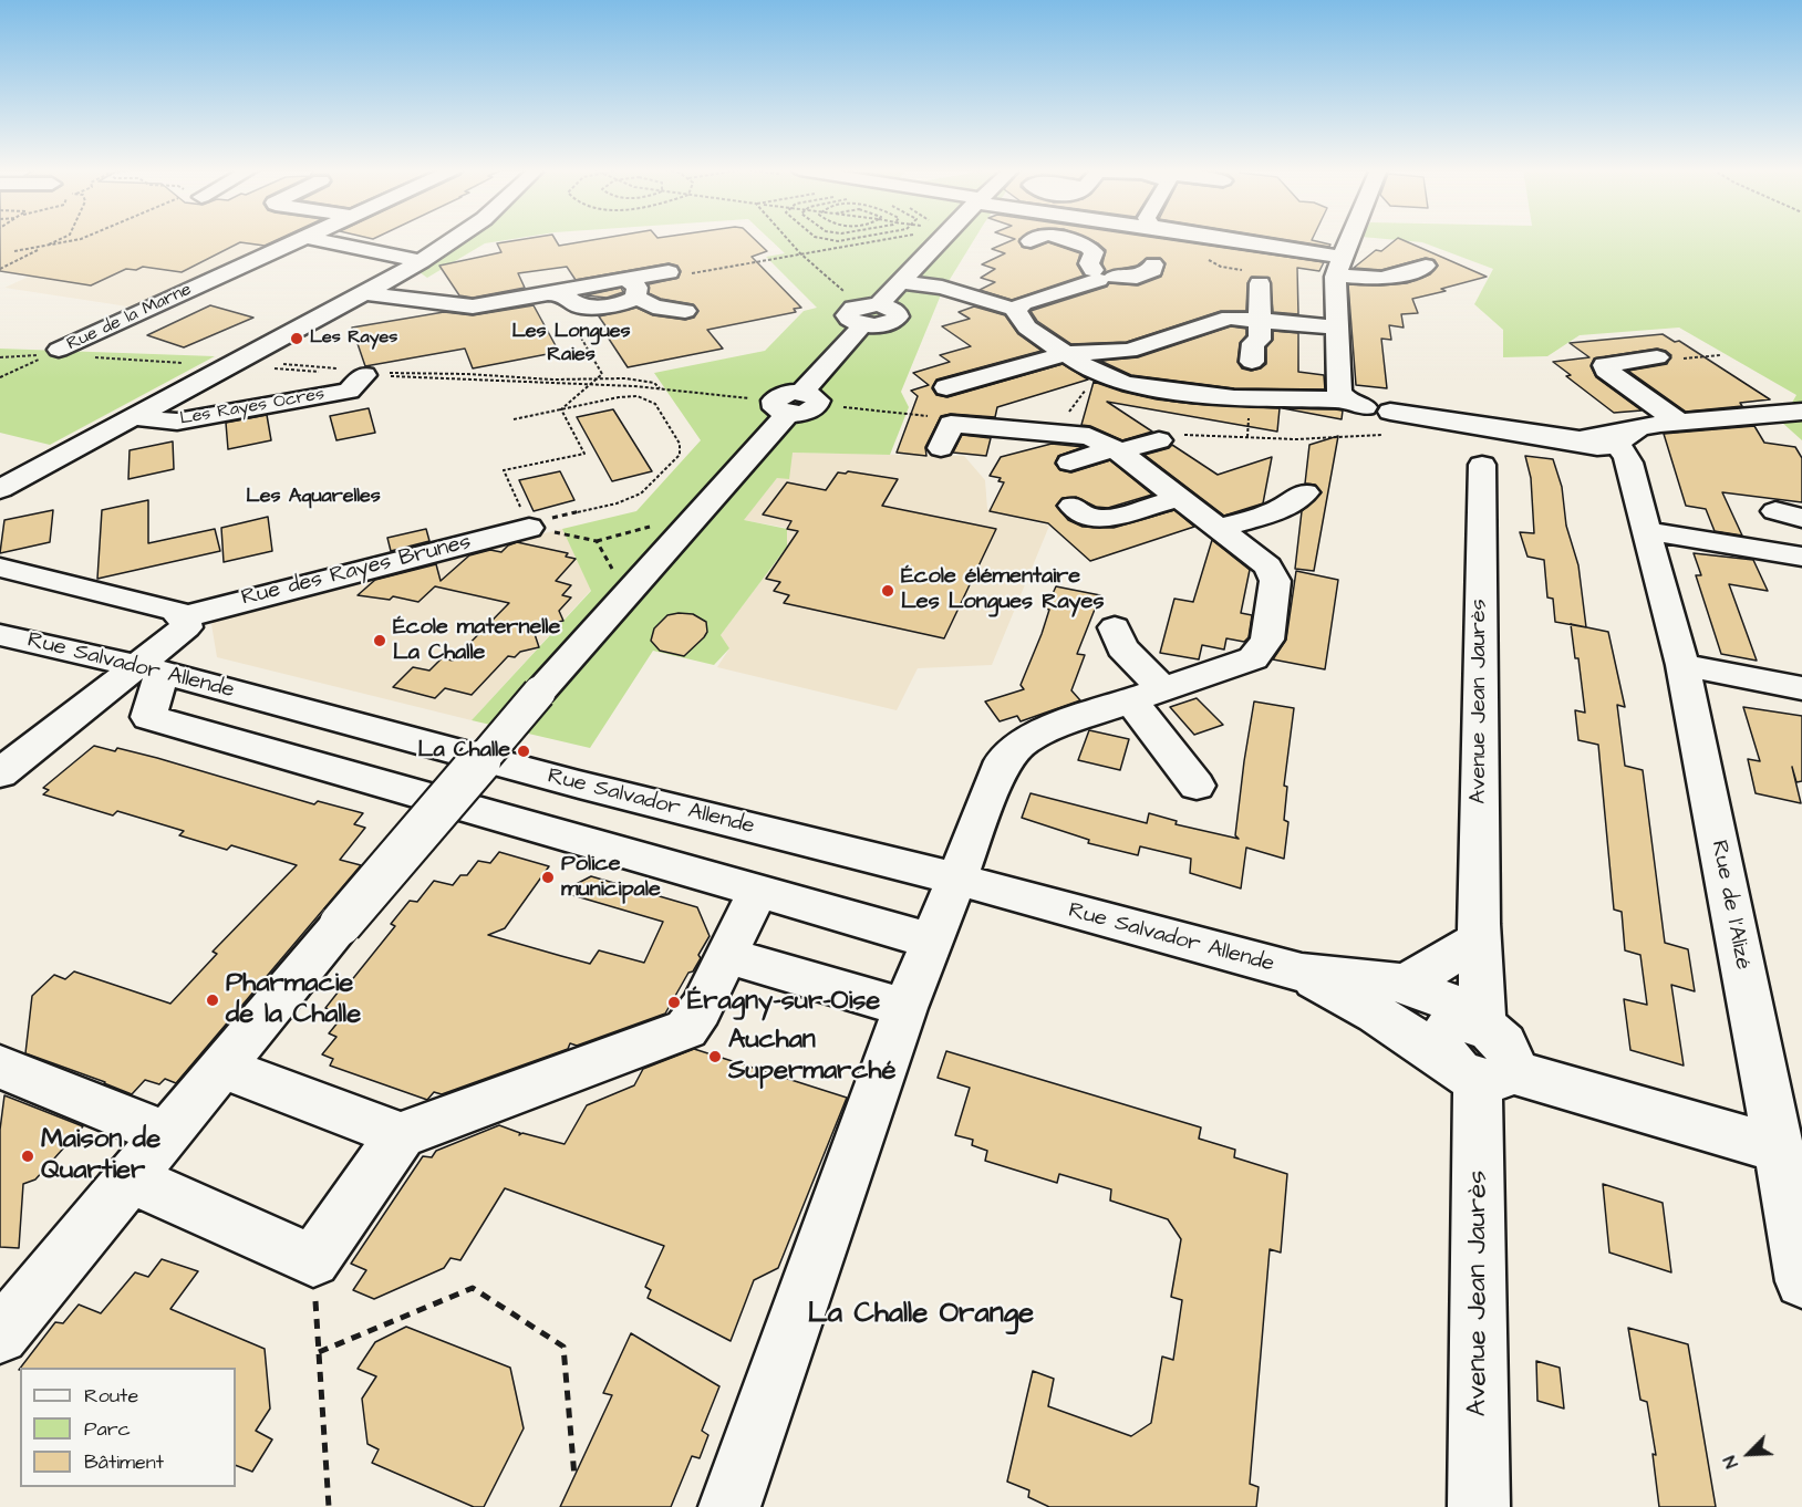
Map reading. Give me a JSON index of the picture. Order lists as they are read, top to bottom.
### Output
{
  "streets": {
    "street": [
      "Rue de la Marne",
      "Les Rayes Ocres",
      "Rue des Rayes Brunes",
      "Rue Salvador Allende",
      "Avenue Jean Jaurès",
      "Rue de l'Alizé"
    ]
  },
  "crossings": [
    ["Rue Salvador Allende", "Avenue Jean Jaurès"],
    ["Rue Salvador Allende", "Rue de l'Alizé"]
  ],
  "districts": ["Les Longues Raies", "Les Aquarelles", "La Challe Orange"],
  "places": [
    "Les Rayes",
    "École élémentaire Les Longues Rayes",
    "École maternelle La Challe",
    "La Challe",
    "Police municipale",
    "Pharmacie de la Challe",
    "Éragny-sur-Oise",
    "Auchan Supermarché",
    "Maison de Quartier"
  ],
  "legend": ["Route", "Parc", "Bâtiment"],
  "north": "bottom left"
}
